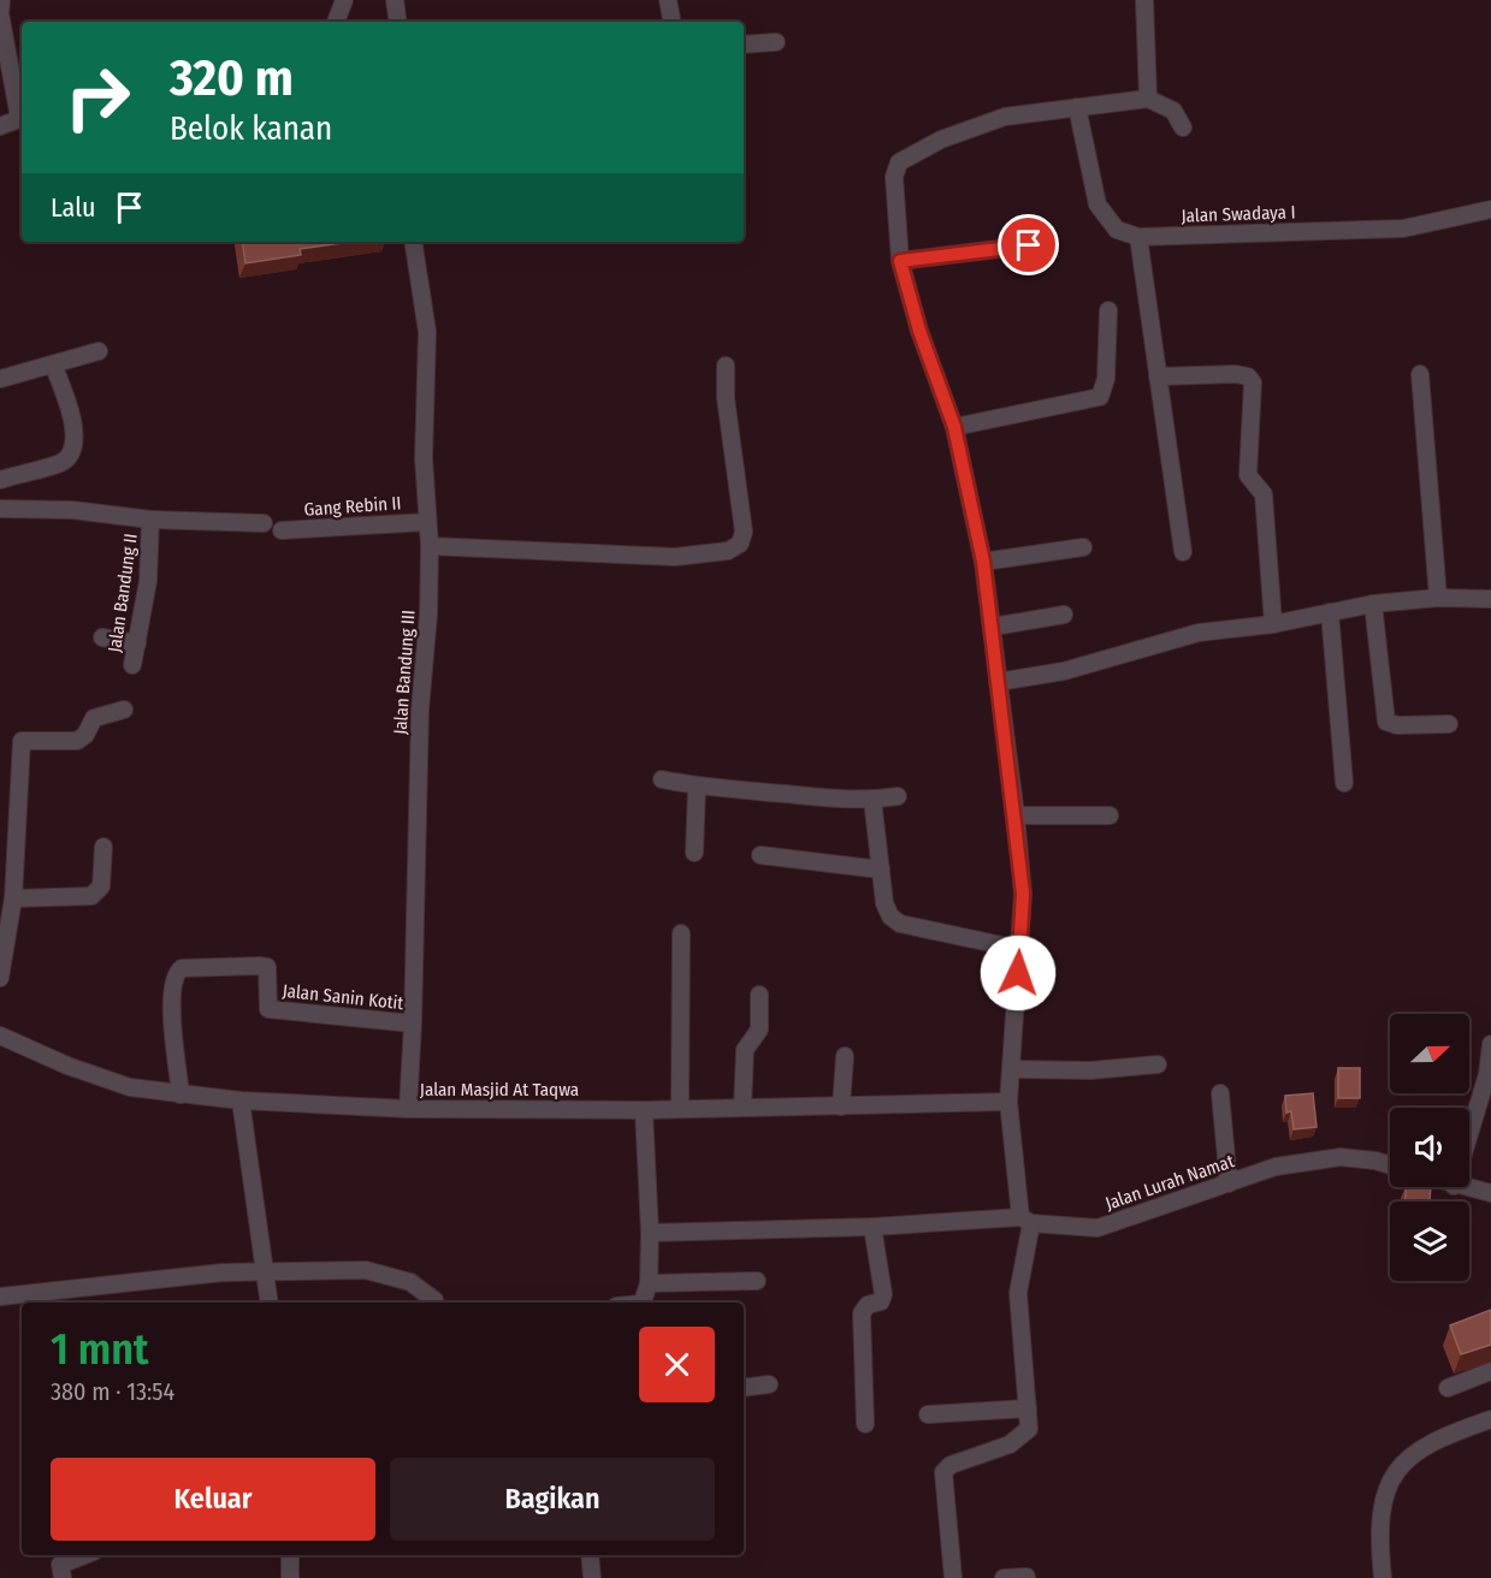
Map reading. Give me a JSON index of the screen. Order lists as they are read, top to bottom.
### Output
{
  "streets": {
    "street": [
      "Jalan Swadaya I",
      "Gang Rebin II",
      "Jalan Bandung II",
      "Jalan Bandung III",
      "Jalan Sanin Kotit",
      "Jalan Masjid At Taqwa",
      "Jalan Lurah Namat"
    ]
  },
  "crossings": [
    ["Gang Rebin II", "Jalan Bandung III"],
    ["Jalan Bandung III", "Jalan Sanin Kotit"],
    ["Jalan Bandung III", "Jalan Masjid At Taqwa"],
    ["Jalan Sanin Kotit", "Jalan Masjid At Taqwa"]
  ],
  "north": "right",
  "page": {
    "turn": ["320 m", "Belok kanan"],
    "then": "Lalu",
    "heading": ["1 mnt", "380 m · 13:54"],
    "buttons": ["Keluar", "Bagikan"]
  }
}
